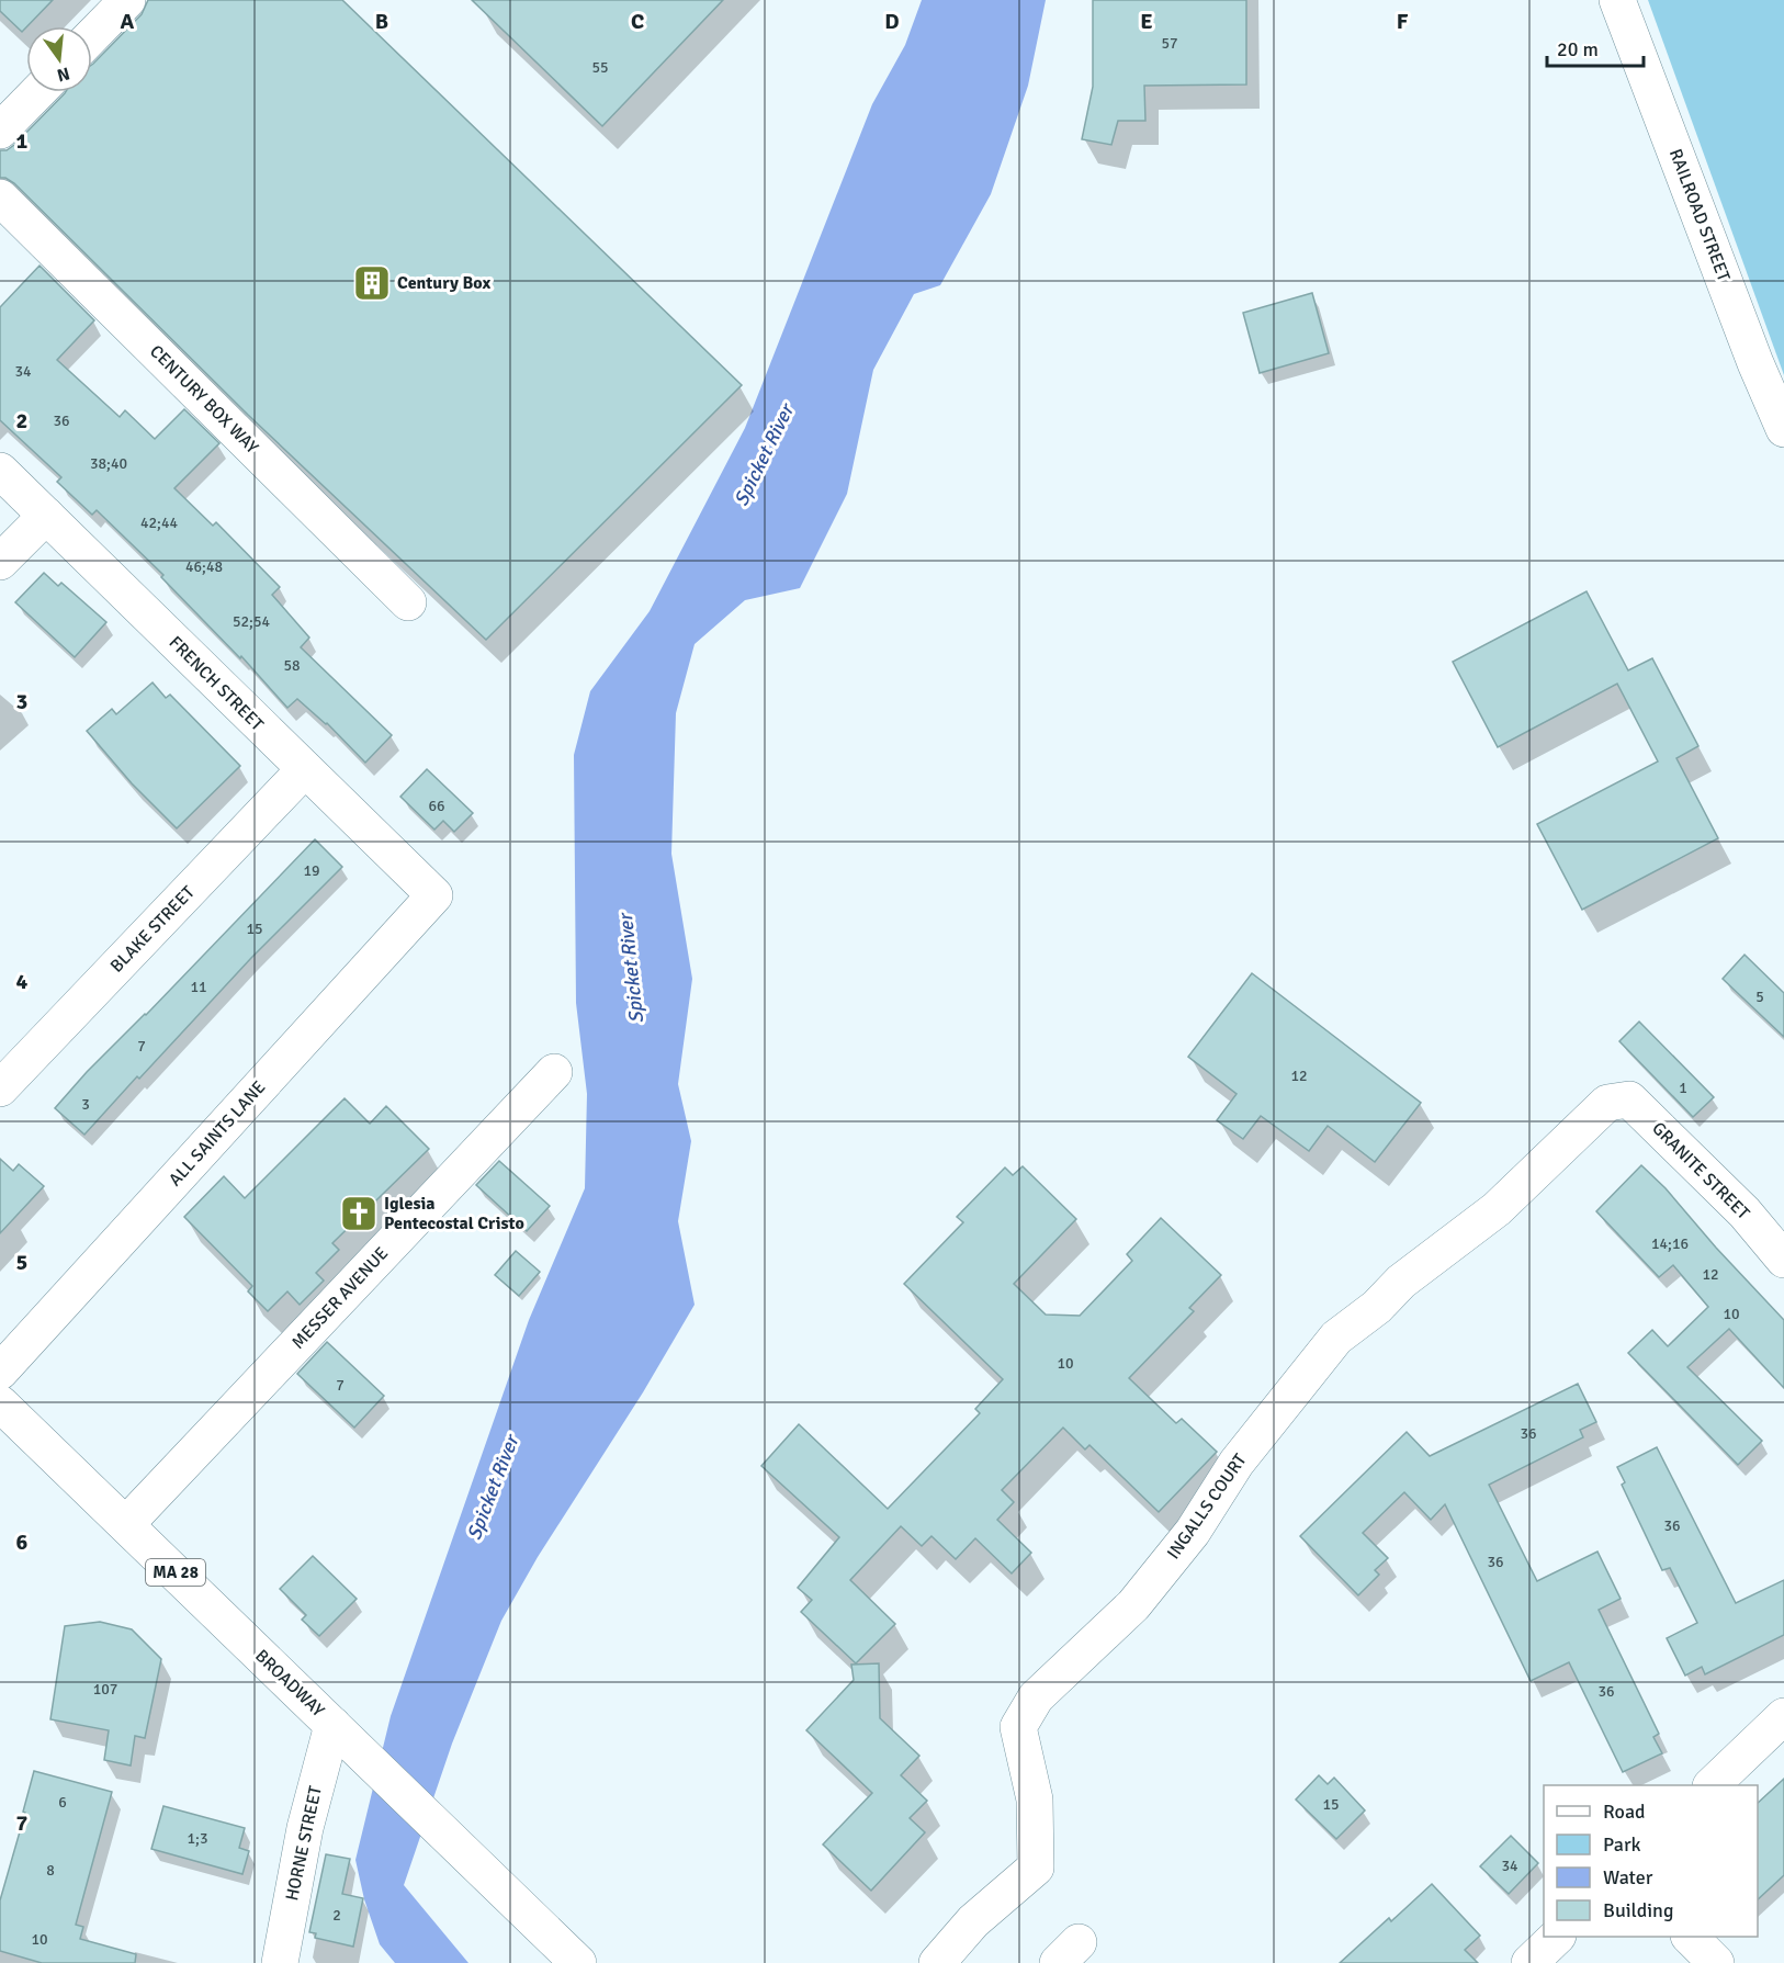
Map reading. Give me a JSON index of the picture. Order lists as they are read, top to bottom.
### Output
{
  "streets": {
    "street": [
      "RAILROAD STREET",
      "CENTURY BOX WAY",
      "FRENCH STREET",
      "BLAKE STREET",
      "ALL SAINTS LANE",
      "GRANITE STREET",
      "MESSER AVENUE",
      "INGALLS COURT",
      "MA 28",
      "BROADWAY",
      "HORNE STREET"
    ]
  },
  "crossings": [
    ["FRENCH STREET", "BLAKE STREET"],
    ["FRENCH STREET", "ALL SAINTS LANE"],
    ["GRANITE STREET", "INGALLS COURT"],
    ["MESSER AVENUE", "BROADWAY"],
    ["BROADWAY", "HORNE STREET"]
  ],
  "water": ["Spicket River"],
  "places": {
    "building": ["Century Box"],
    "church": ["Iglesia Pentecostal Cristo"]
  },
  "house_numbers": [
    "57",
    "55",
    "34",
    "36",
    "38;40",
    "42;44",
    "46;48",
    "52;54",
    "58",
    "66",
    "19",
    "15",
    "11",
    "5",
    "7",
    "12",
    "1",
    "3",
    "14;16",
    "12",
    "10",
    "10",
    "7",
    "36",
    "36",
    "36",
    "107",
    "36",
    "6",
    "15",
    "1;3",
    "34",
    "8",
    "2",
    "10"
  ],
  "legend": [
    "Road",
    "Park",
    "Water",
    "Building"
  ],
  "scale_bar": "20 m",
  "north": "bottom",
  "grid": {
    "columns": [
      "A",
      "B",
      "C",
      "D",
      "E",
      "F"
    ],
    "rows": [
      "1",
      "2",
      "3",
      "4",
      "5",
      "6",
      "7"
    ]
  }
}
